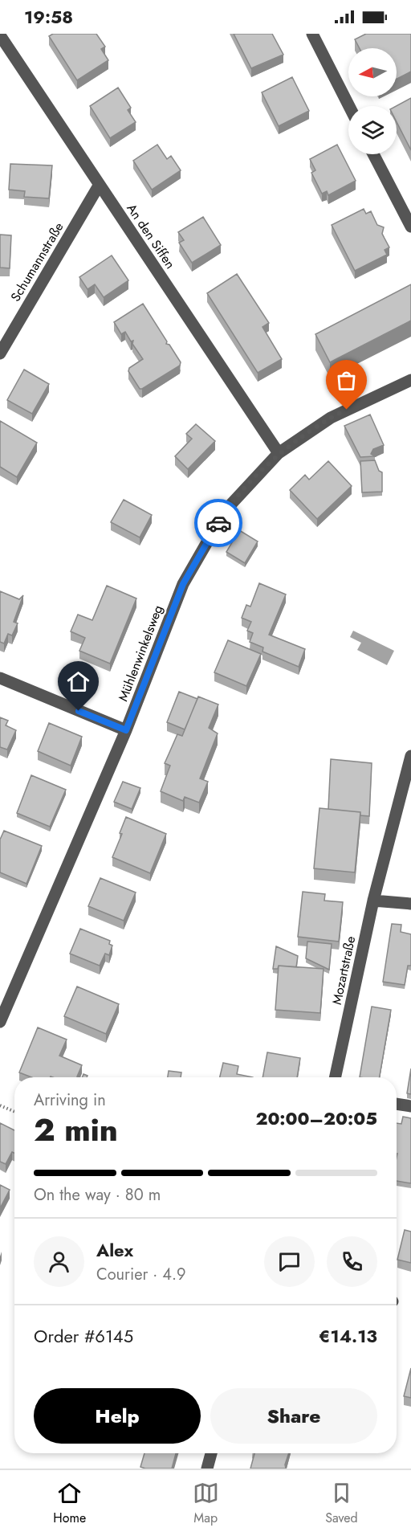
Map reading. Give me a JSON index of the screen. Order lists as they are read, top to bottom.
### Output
{
  "streets": {
    "street": [
      "An den Siffen",
      "Schumannstraße",
      "Mühlenwinkelsweg",
      "Mozartstraße"
    ]
  },
  "crossings": [
    ["An den Siffen", "Schumannstraße"],
    ["An den Siffen", "Mühlenwinkelsweg"]
  ],
  "north": "left",
  "page": {
    "status": "19:58",
    "heading": ["2 min", "Arriving in", "20:00–20:05"],
    "panel": [
      "Alex",
      "Courier · 4.9",
      "Order #6145",
      "€14.13"
    ],
    "bar": "On the way · 80 m",
    "buttons": ["Help", "Share"],
    "tabs": ["Home", "Map", "Saved"]
  }
}
